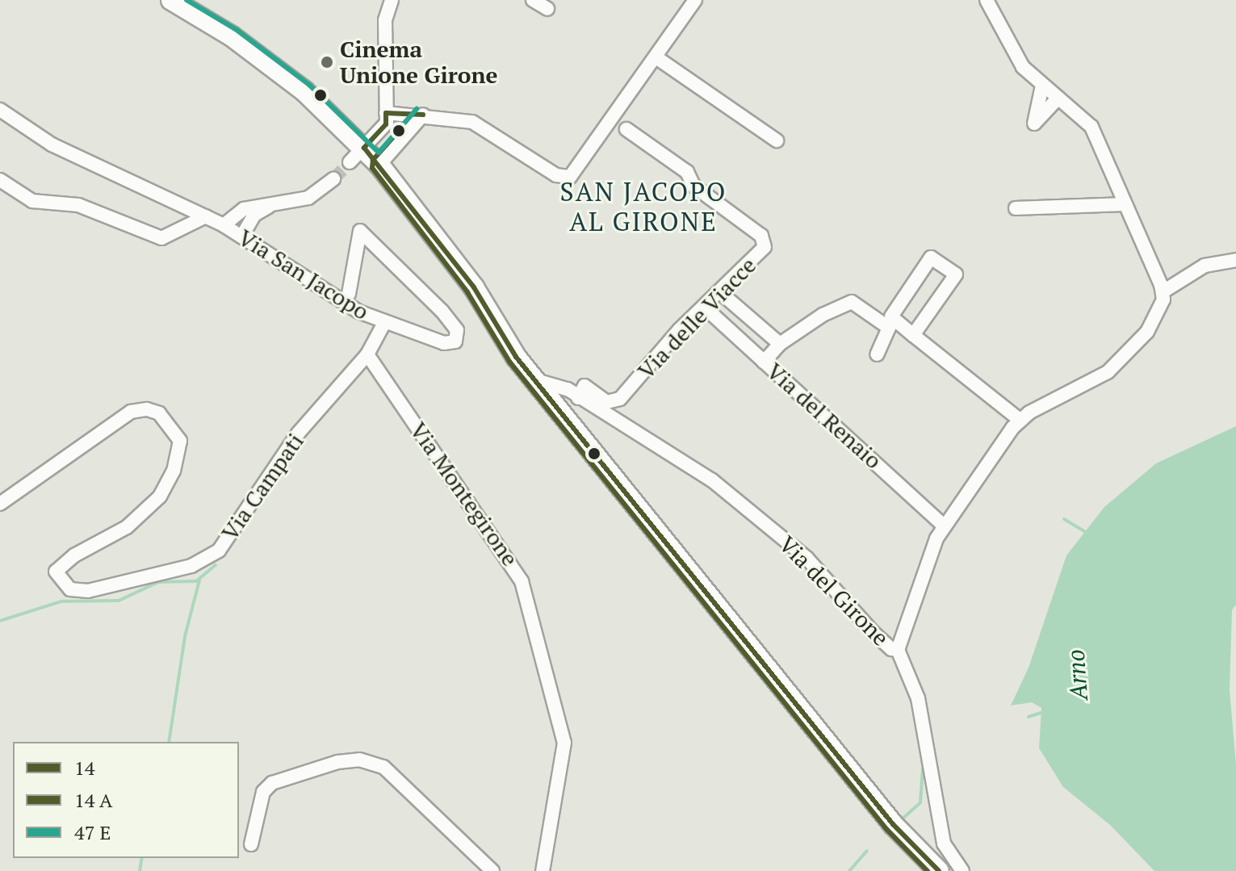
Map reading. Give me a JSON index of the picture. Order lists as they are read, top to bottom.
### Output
{
  "streets": {
    "street": [
      "Via San Jacopo",
      "Via delle Viacce",
      "Via del Renaio",
      "Via Campati",
      "Via Montegirone",
      "Via del Girone"
    ]
  },
  "crossings": [
    ["Via San Jacopo", "Via Campati"],
    ["Via delle Viacce", "Via del Renaio"],
    ["Via delle Viacce", "Via del Girone"],
    ["Via Campati", "Via Montegirone"]
  ],
  "districts": ["SAN JACOPO AL GIRONE"],
  "water": ["Arno"],
  "places": ["Cinema Unione Girone"],
  "lines": ["transit line 14"],
  "legend": ["14", "14 A", "47 E"]
}
